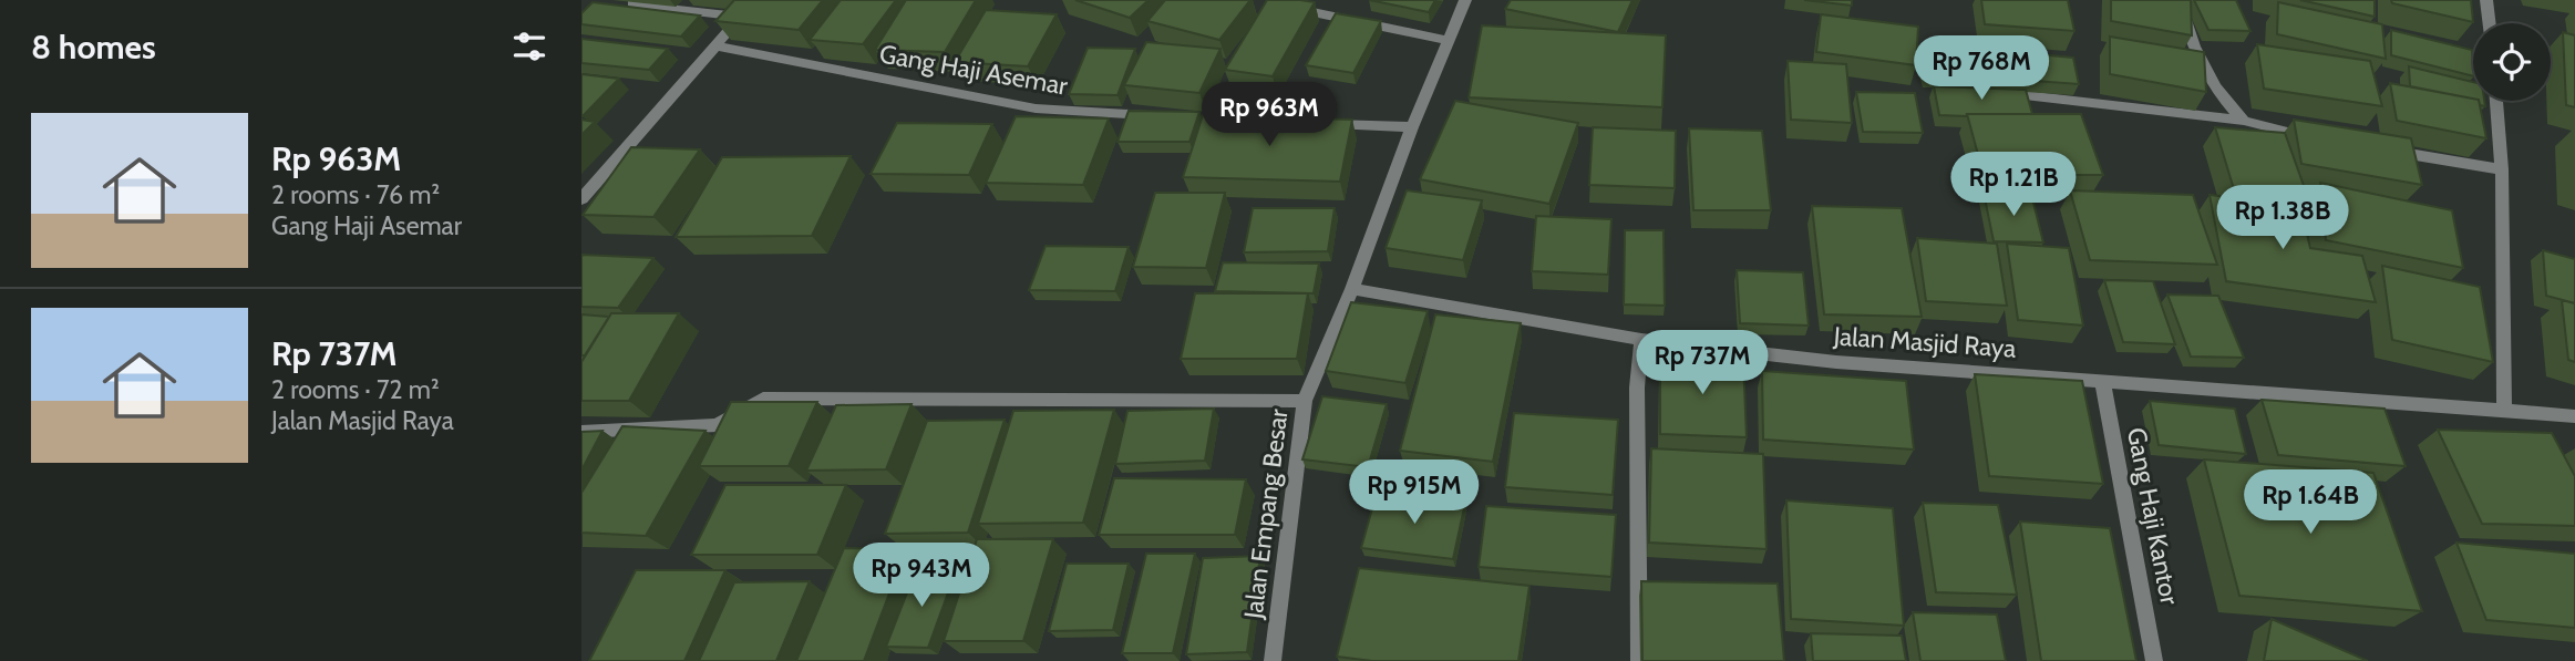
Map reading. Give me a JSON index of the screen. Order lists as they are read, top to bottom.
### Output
{
  "streets": {
    "street": [
      "Gang Haji Asemar",
      "Jalan Masjid Raya",
      "Jalan Empang Besar",
      "Gang Haji Kantor"
    ]
  },
  "crossings": [
    ["Jalan Masjid Raya", "Jalan Empang Besar"],
    ["Jalan Masjid Raya", "Gang Haji Kantor"]
  ],
  "page": {
    "heading": "8 homes",
    "price": [
      "Rp 768M",
      "Rp 963M",
      "Rp 1.21B",
      "Rp 1.38B",
      "Rp 737M",
      "Rp 915M",
      "Rp 1.64B",
      "Rp 943M"
    ],
    "list": [
      {
        "name": "Rp 963M",
        "note": "2 rooms · 76 m² · Gang Haji Asemar"
      },
      {
        "name": "Rp 737M",
        "note": "2 rooms · 72 m² · Jalan Masjid Raya"
      }
    ]
  }
}
